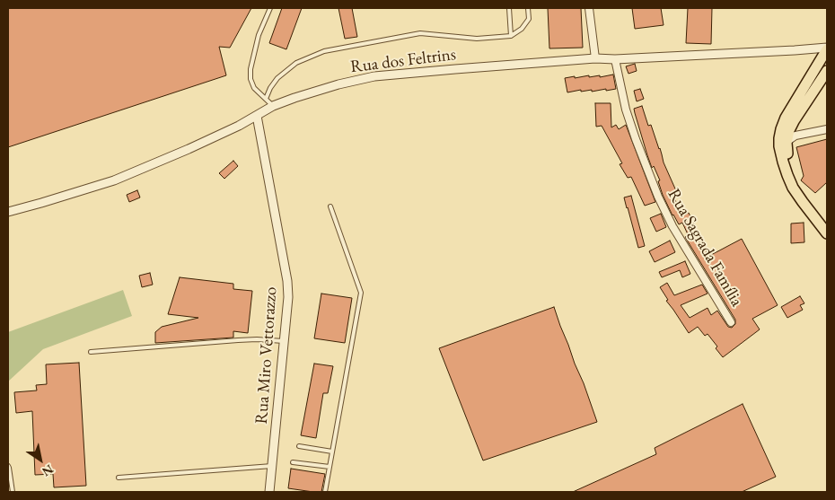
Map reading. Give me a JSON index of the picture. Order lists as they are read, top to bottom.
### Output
{
  "streets": {
    "street": ["Rua dos Feltrins", "Rua Sagrada Família", "Rua Miro Vettorazzo"]
  },
  "crossings": [
    ["Rua dos Feltrins", "Rua Sagrada Família"],
    ["Rua dos Feltrins", "Rua Miro Vettorazzo"]
  ],
  "north": "bottom right"
}
